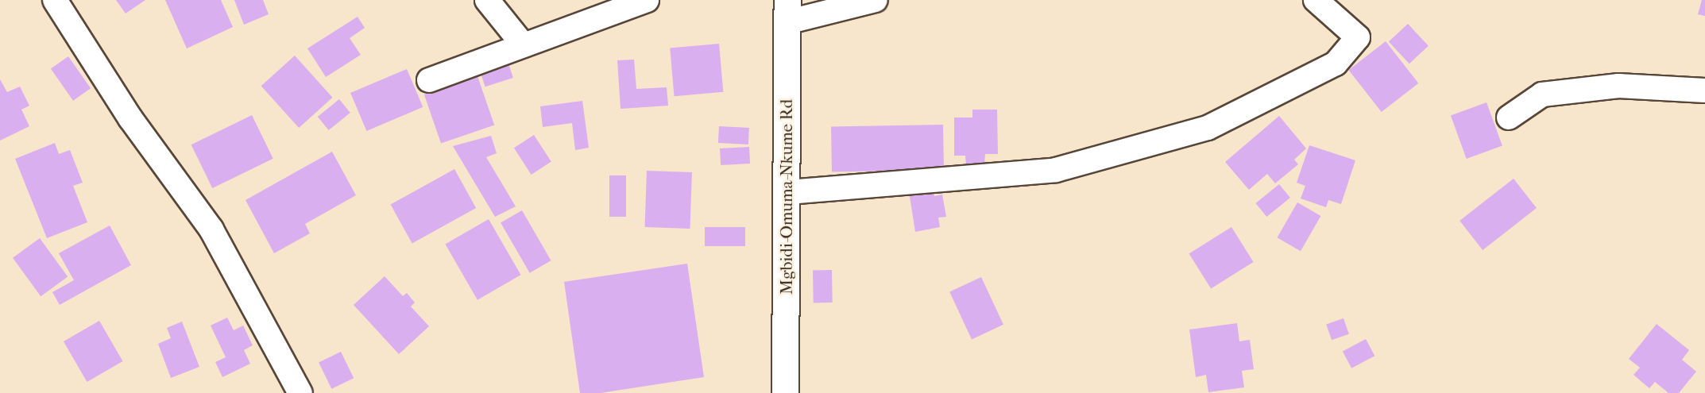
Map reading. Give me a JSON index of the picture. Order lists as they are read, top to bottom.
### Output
{
  "streets": {
    "street": ["Mgbidi-Omuma-Nkume Rd"]
  }
}
